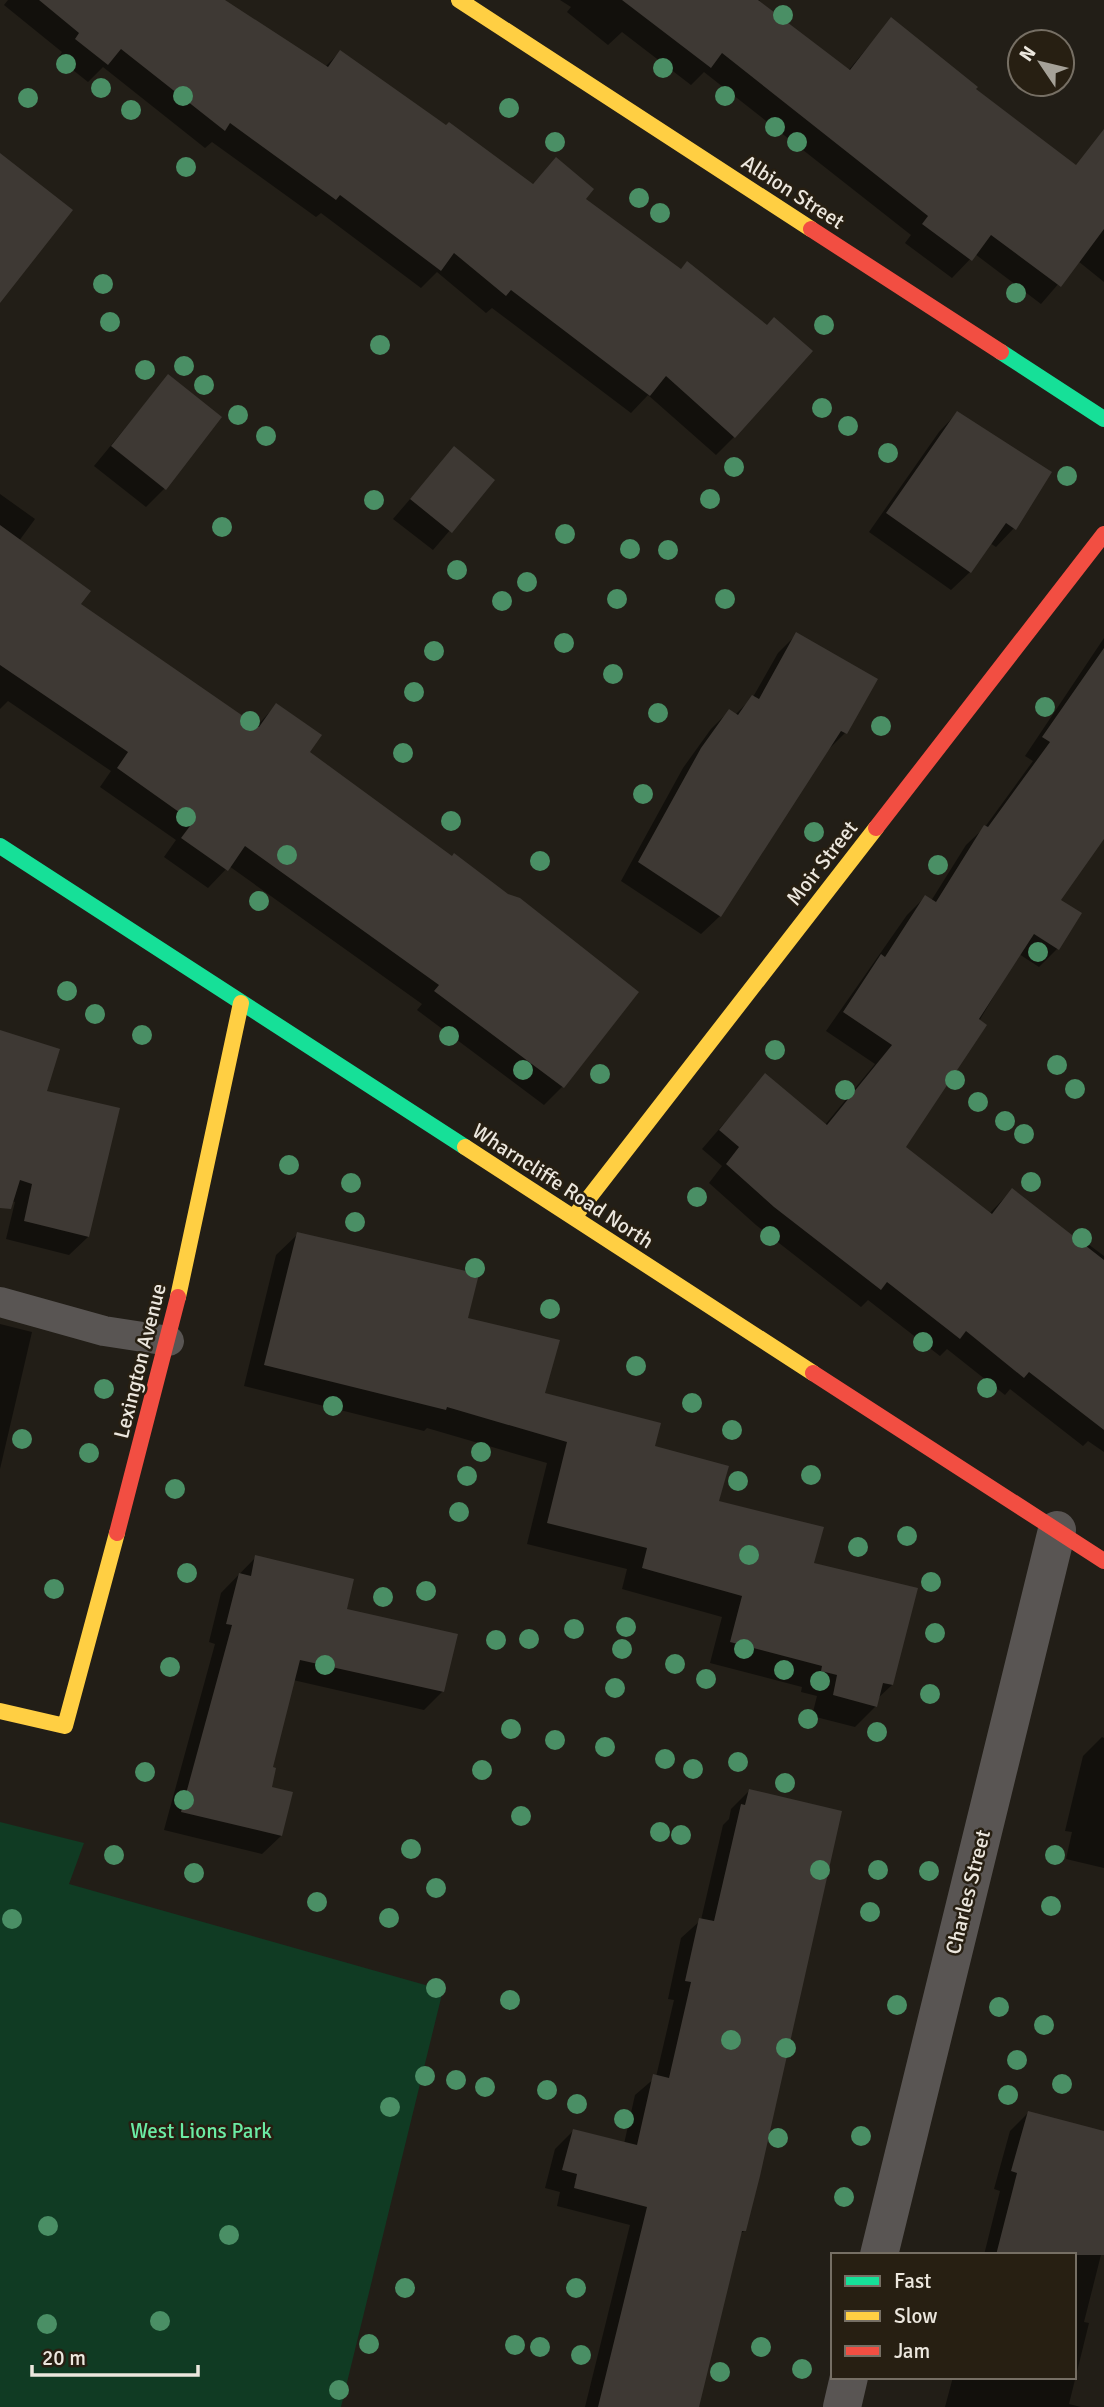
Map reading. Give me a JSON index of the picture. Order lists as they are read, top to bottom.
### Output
{
  "streets": {
    "street": [
      "Albion Street",
      "Moir Street",
      "Wharncliffe Road North",
      "Lexington Avenue",
      "Charles Street"
    ]
  },
  "crossings": [
    ["Moir Street", "Wharncliffe Road North"],
    ["Wharncliffe Road North", "Lexington Avenue"],
    ["Wharncliffe Road North", "Charles Street"]
  ],
  "parks": ["West Lions Park"],
  "legend": ["Fast", "Slow", "Jam"],
  "scale_bar": "20 m",
  "north": "top left"
}
